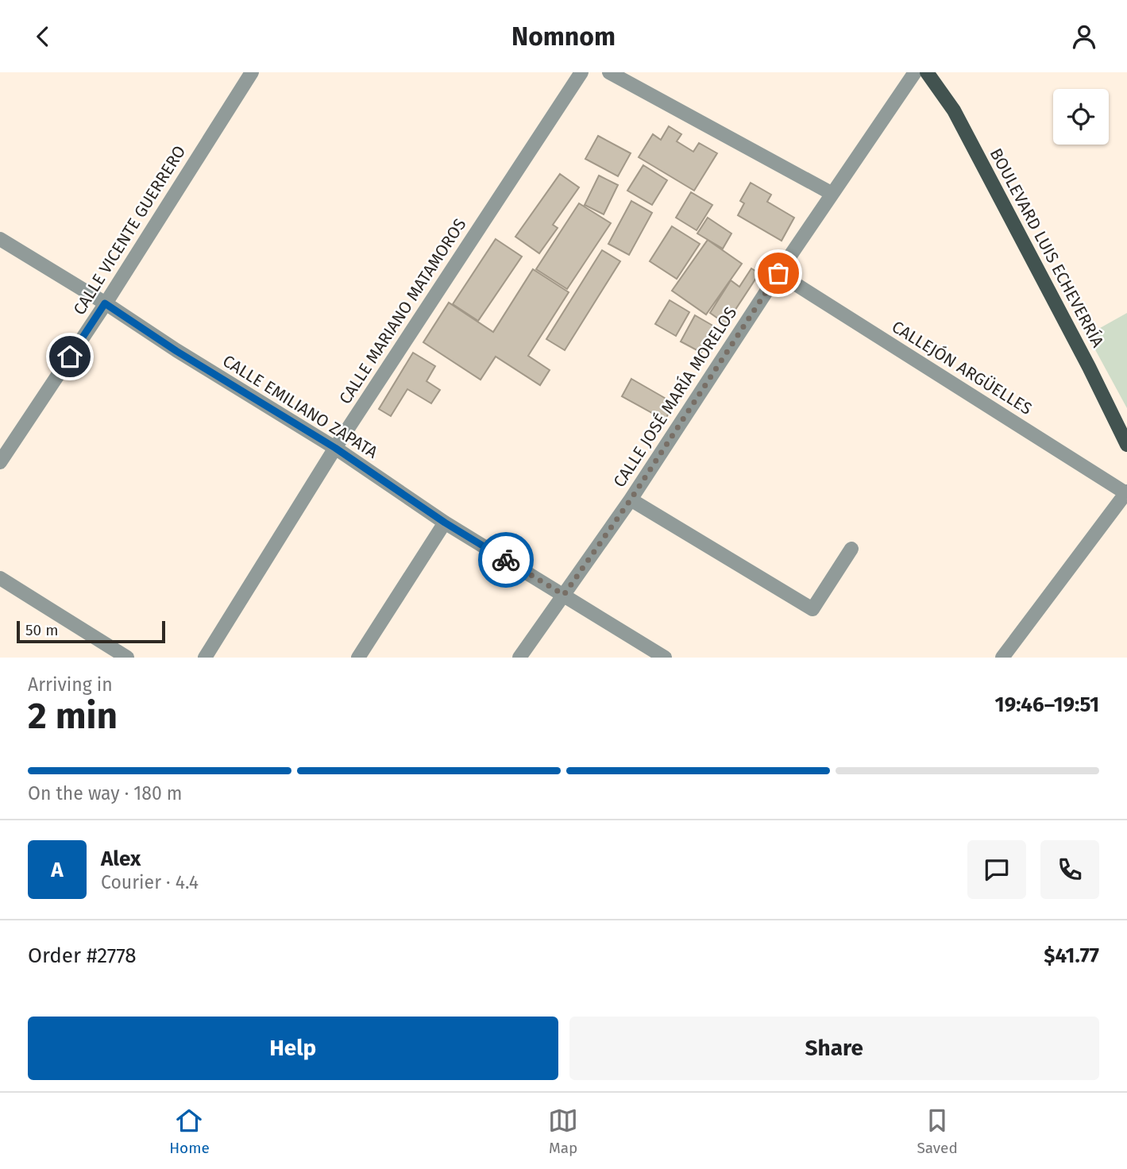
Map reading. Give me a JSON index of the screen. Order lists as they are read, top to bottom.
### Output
{
  "streets": {
    "main road": ["BOULEVARD LUIS ECHEVERRÍA"],
    "street": [
      "CALLE VICENTE GUERRERO",
      "CALLE MARIANO MATAMOROS",
      "CALLEJÓN ARGÜELLES",
      "CALLE JOSÉ MARÍA MORELOS",
      "CALLE EMILIANO ZAPATA"
    ]
  },
  "crossings": [
    ["CALLE VICENTE GUERRERO", "CALLE EMILIANO ZAPATA"],
    ["CALLE MARIANO MATAMOROS", "CALLE EMILIANO ZAPATA"],
    ["CALLEJÓN ARGÜELLES", "CALLE JOSÉ MARÍA MORELOS"],
    ["CALLE JOSÉ MARÍA MORELOS", "CALLE EMILIANO ZAPATA"]
  ],
  "scale_bar": "50 m",
  "page": {
    "header": "Nomnom",
    "scale": "50 m",
    "heading": ["2 min", "Arriving in", "19:46–19:51"],
    "panel": [
      "Alex",
      "Courier · 4.4",
      "Order #2778",
      "$41.77"
    ],
    "bar": "On the way · 180 m",
    "round": "A",
    "buttons": ["Help", "Share"],
    "tabs": ["Home", "Map", "Saved"]
  }
}
